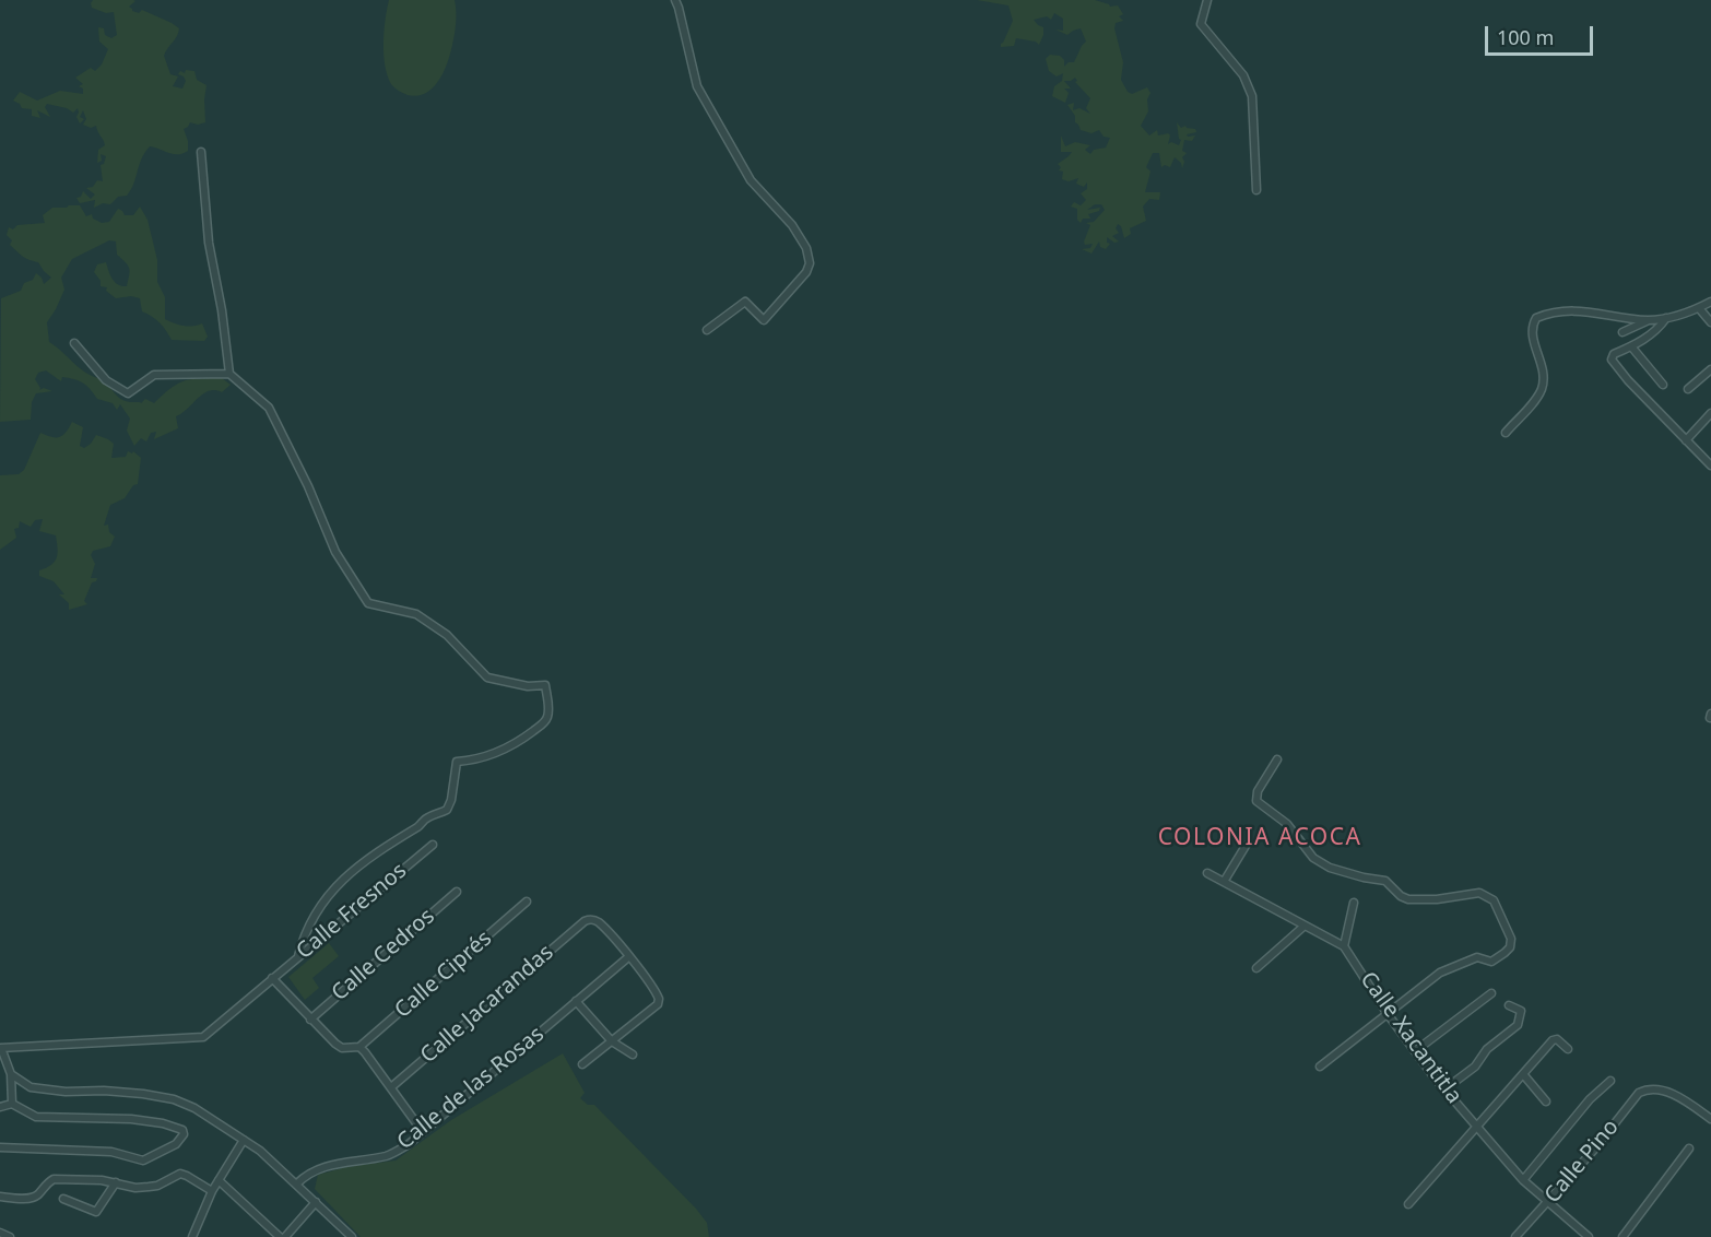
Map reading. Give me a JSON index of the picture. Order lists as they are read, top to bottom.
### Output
{
  "streets": {
    "street": [
      "Calle Fresnos",
      "Calle Cedros",
      "Calle Ciprés",
      "Calle Jacarandas",
      "Calle Xacantitla",
      "Calle de las Rosas",
      "Calle Pino"
    ]
  },
  "crossings": [
    ["Calle Jacarandas", "Calle de las Rosas"],
    ["Calle Xacantitla", "Calle Pino"]
  ],
  "districts": ["COLONIA ACOCA"],
  "scale_bar": "100 m"
}
